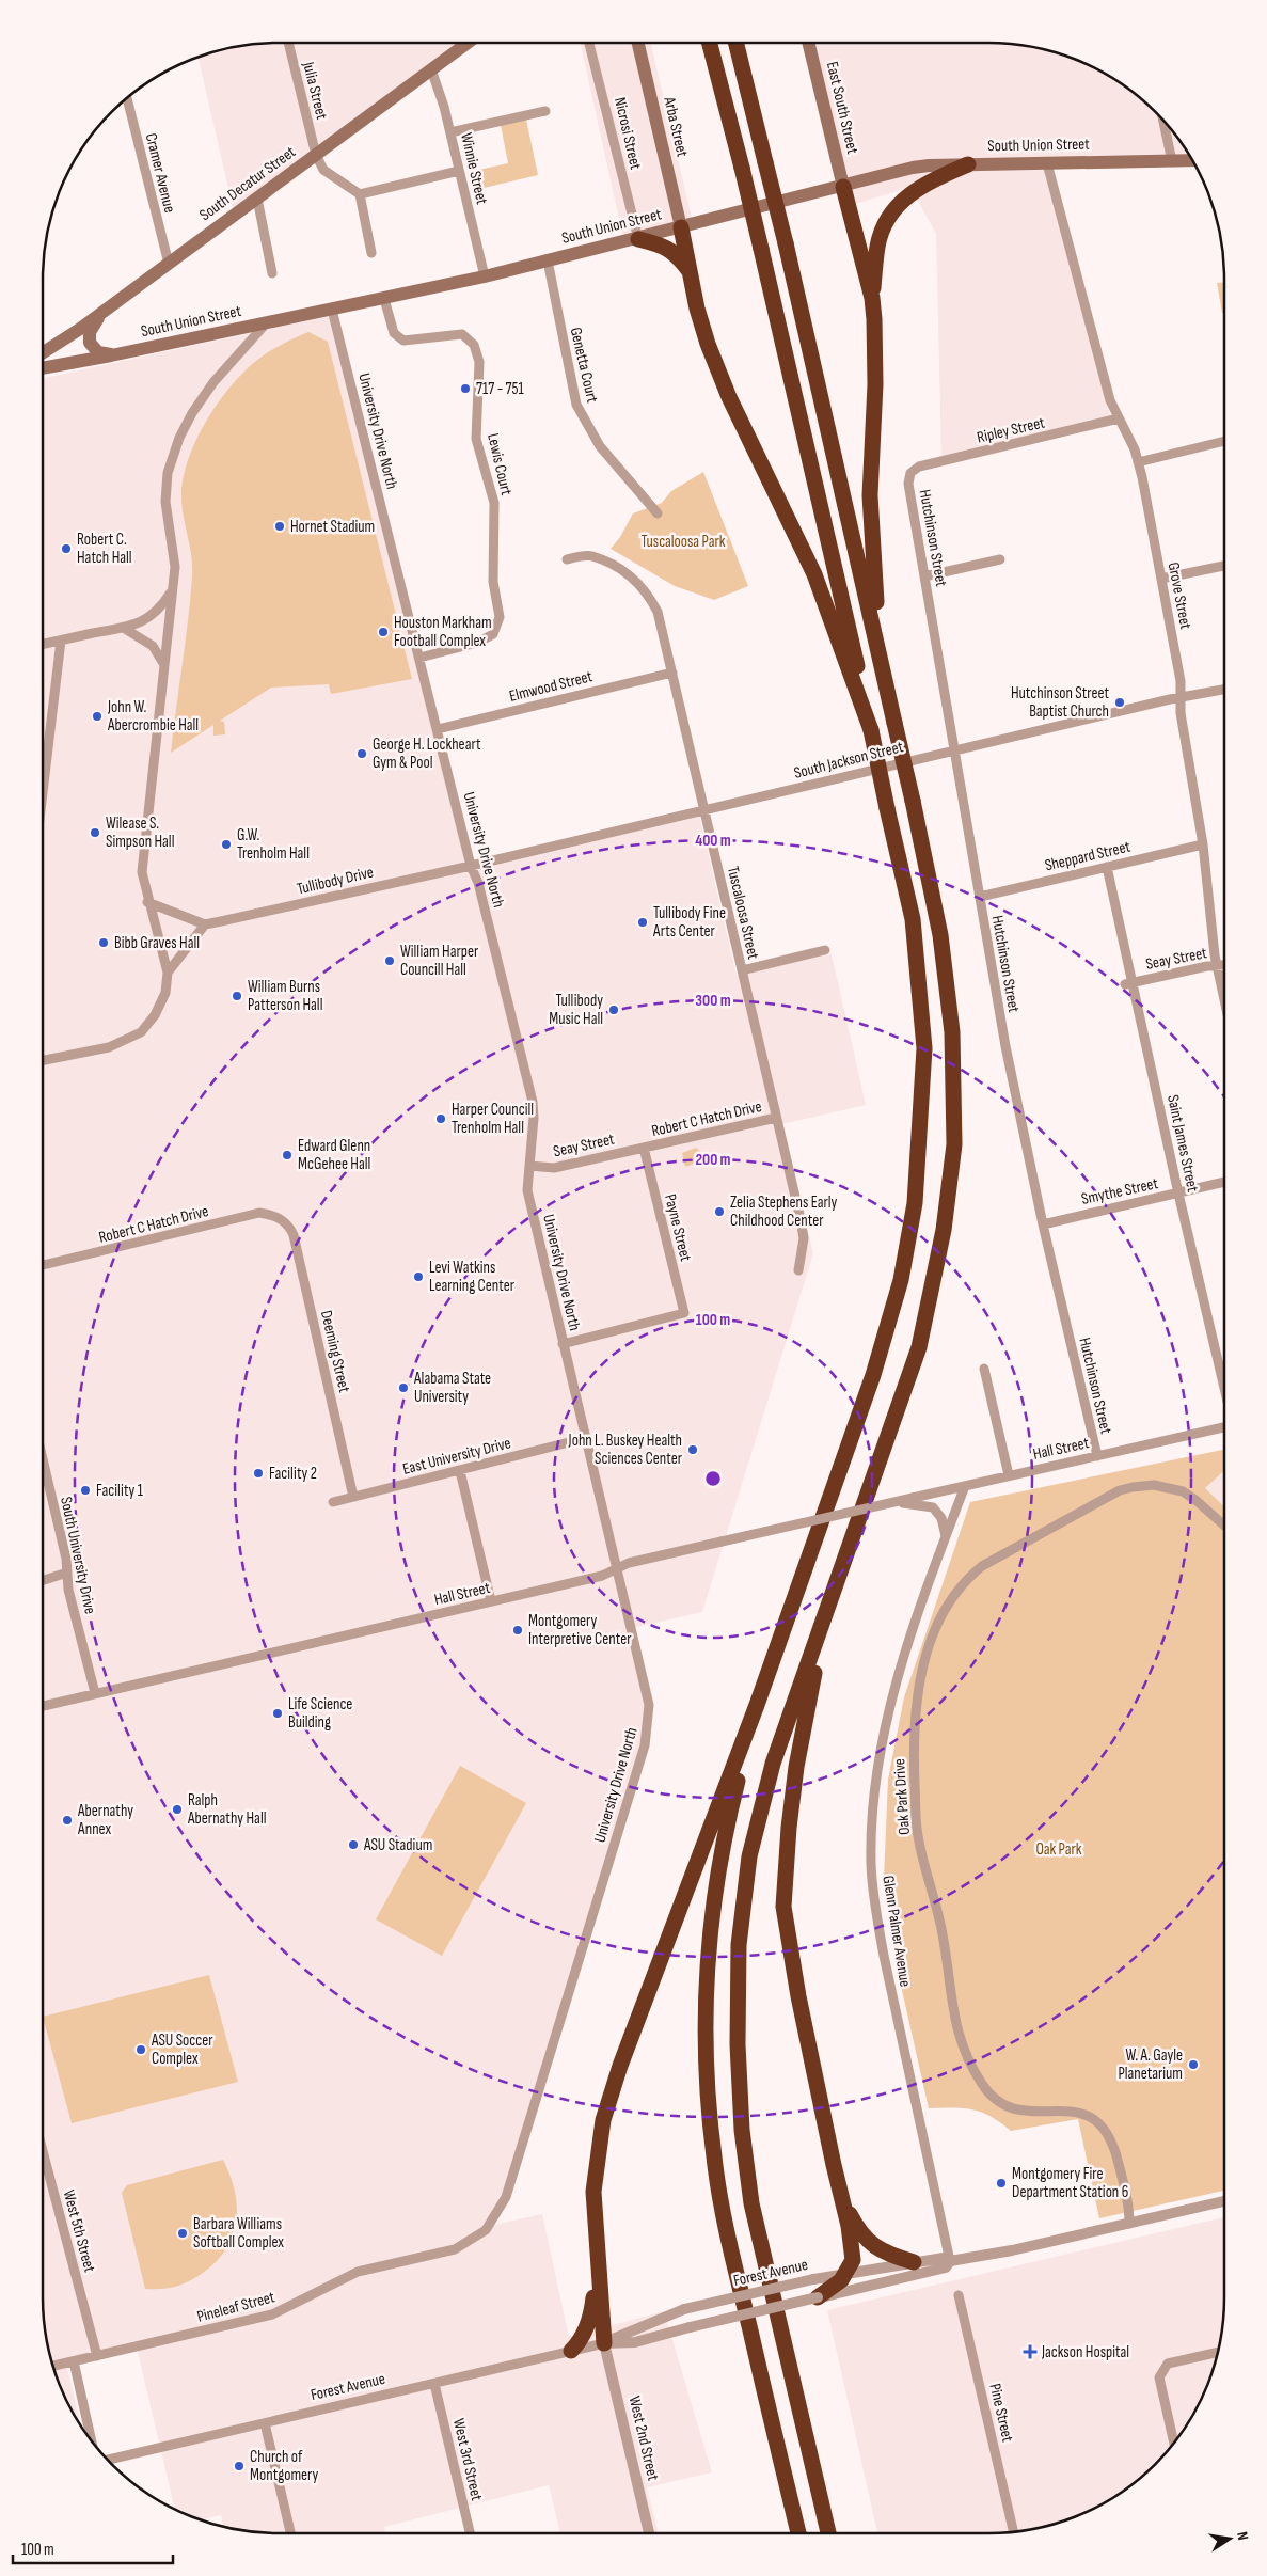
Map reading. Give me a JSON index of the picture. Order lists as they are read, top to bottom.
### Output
{
  "streets": {
    "main road": [
      "East South Street",
      "Arba Street",
      "South Union Street",
      "South Decatur Street"
    ],
    "street": [
      "Julia Street",
      "Nicrosi Street",
      "Winnie Street",
      "Cramer Avenue",
      "Genetta Court",
      "Ripley Street",
      "University Drive North",
      "Lewis Court",
      "Hutchinson Street",
      "Grove Street",
      "Elmwood Street",
      "South Jackson Street",
      "Sheppard Street",
      "Tullibody Drive",
      "Tuscaloosa Street",
      "Seay Street",
      "Robert C Hatch Drive",
      "Saint James Street",
      "Smythe Street",
      "Payne Street",
      "Deeming Street",
      "Hall Street",
      "East University Drive",
      "South University Drive",
      "Oak Park Drive",
      "Glenn Palmer Avenue",
      "West 5th Street",
      "Forest Avenue",
      "Pineleaf Street",
      "Pine Street",
      "West 2nd Street",
      "West 3rd Street"
    ]
  },
  "crossings": [
    ["Julia Street", "South Decatur Street"],
    ["East South Street", "South Union Street"],
    ["Arba Street", "South Union Street"],
    ["Nicrosi Street", "South Union Street"],
    ["South Union Street", "Winnie Street"],
    ["South Union Street", "Genetta Court"],
    ["South Union Street", "University Drive North"],
    ["South Union Street", "Lewis Court"],
    ["South Union Street", "Grove Street"],
    ["Winnie Street", "South Decatur Street"],
    ["Cramer Avenue", "South Decatur Street"],
    ["Ripley Street", "Hutchinson Street"],
    ["Ripley Street", "Grove Street"],
    ["University Drive North", "Lewis Court"],
    ["University Drive North", "Elmwood Street"],
    ["University Drive North", "South Jackson Street"],
    ["University Drive North", "Tullibody Drive"],
    ["University Drive North", "Seay Street"],
    ["University Drive North", "Payne Street"],
    ["University Drive North", "Hall Street"],
    ["University Drive North", "East University Drive"],
    ["University Drive North", "Pineleaf Street"],
    ["Hutchinson Street", "South Jackson Street"],
    ["Hutchinson Street", "Sheppard Street"],
    ["Hutchinson Street", "Smythe Street"],
    ["Hutchinson Street", "Hall Street"],
    ["Grove Street", "South Jackson Street"],
    ["Grove Street", "Sheppard Street"],
    ["Grove Street", "Seay Street"],
    ["Elmwood Street", "Tuscaloosa Street"],
    ["South Jackson Street", "Tullibody Drive"],
    ["South Jackson Street", "Tuscaloosa Street"],
    ["Sheppard Street", "Saint James Street"],
    ["Tuscaloosa Street", "Robert C Hatch Drive"],
    ["Seay Street", "Robert C Hatch Drive"],
    ["Seay Street", "Saint James Street"],
    ["Seay Street", "Payne Street"],
    ["Robert C Hatch Drive", "Payne Street"],
    ["Robert C Hatch Drive", "Deeming Street"],
    ["Saint James Street", "Smythe Street"],
    ["Deeming Street", "East University Drive"],
    ["Hall Street", "South University Drive"],
    ["Hall Street", "Glenn Palmer Avenue"],
    ["Oak Park Drive", "Forest Avenue"],
    ["Glenn Palmer Avenue", "Forest Avenue"],
    ["West 5th Street", "Pineleaf Street"],
    ["Forest Avenue", "West 2nd Street"],
    ["Forest Avenue", "West 3rd Street"]
  ],
  "parks": ["Tuscaloosa Park", "Oak Park"],
  "places": {
    "other": [
      "717 - 751",
      "Hornet Stadium",
      "Robert C. Hatch Hall",
      "Houston Markham Football Complex",
      "Hutchinson Street Baptist Church",
      "John W. Abercrombie Hall",
      "George H. Lockheart Gym & Pool",
      "Wilease S. Simpson Hall",
      "G.W. Trenholm Hall",
      "Tullibody Fine Arts Center",
      "Bibb Graves Hall",
      "William Harper Councill Hall",
      "William Burns Patterson Hall",
      "Tullibody Music Hall",
      "Harper Councill Trenholm Hall",
      "Edward Glenn McGehee Hall",
      "Zelia Stephens Early Childhood Center",
      "Levi Watkins Learning Center",
      "Alabama State University",
      "John L. Buskey Health Sciences Center",
      "Facility 2",
      "Facility 1",
      "Montgomery Interpretive Center",
      "Life Science Building",
      "Ralph Abernathy Hall",
      "Abernathy Annex",
      "ASU Stadium",
      "ASU Soccer Complex",
      "W. A. Gayle Planetarium",
      "Montgomery Fire Department Station 6",
      "Barbara Williams Softball Complex",
      "Church of Montgomery"
    ],
    "health": ["Jackson Hospital"]
  },
  "scale_bar": "100 m",
  "north": "right",
  "rings": [
    "400 m",
    "300 m",
    "200 m",
    "100 m"
  ]
}
